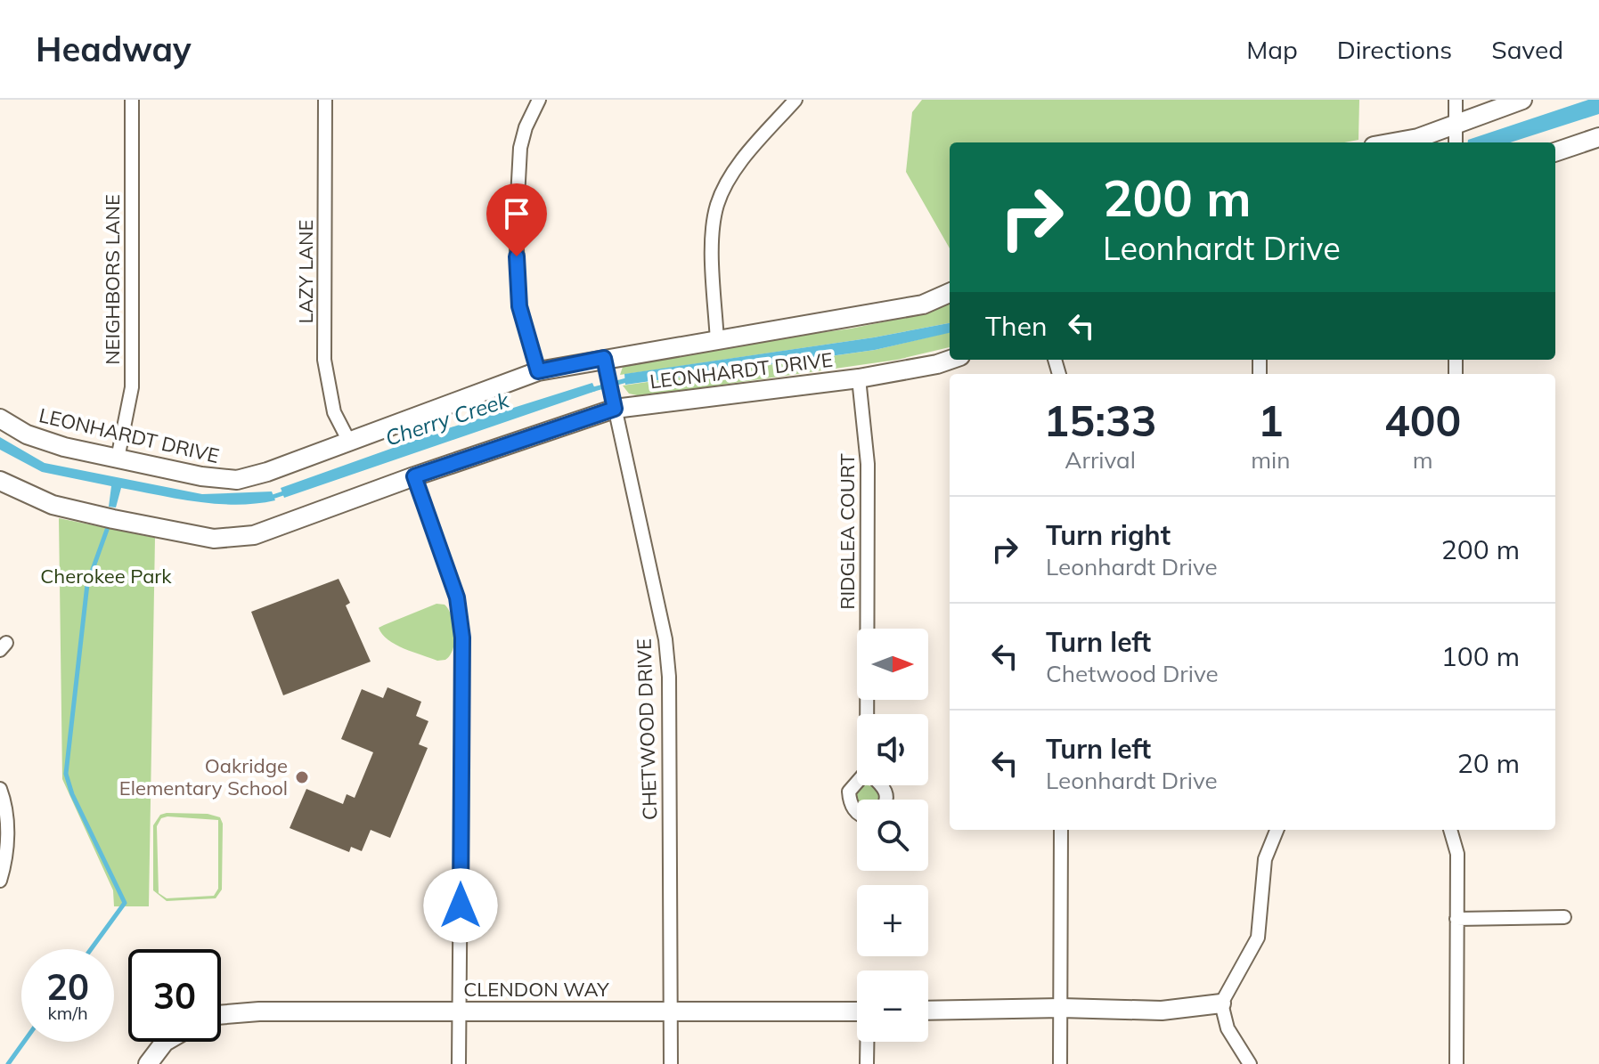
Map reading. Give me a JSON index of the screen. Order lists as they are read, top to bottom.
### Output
{
  "streets": {
    "street": [
      "LAZY LANE",
      "NEIGHBORS LANE",
      "LEONHARDT DRIVE",
      "RIDGLEA COURT",
      "CHETWOOD DRIVE",
      "CLENDON WAY"
    ]
  },
  "crossings": [
    ["LAZY LANE", "LEONHARDT DRIVE"],
    ["NEIGHBORS LANE", "LEONHARDT DRIVE"],
    ["LEONHARDT DRIVE", "RIDGLEA COURT"],
    ["LEONHARDT DRIVE", "CHETWOOD DRIVE"],
    ["CHETWOOD DRIVE", "CLENDON WAY"]
  ],
  "water": ["Cherry Creek"],
  "parks": ["Cherokee Park"],
  "places": ["Oakridge Elementary School"],
  "north": "right",
  "page": {
    "header": "Headway",
    "nav": ["Map", "Directions", "Saved"],
    "turn": ["200 m", "Leonhardt Drive"],
    "then": "Then",
    "eta": [
      "15:33",
      "Arrival",
      "1",
      "min",
      "400",
      "m"
    ],
    "list": [
      {
        "name": "Turn right",
        "note": "Leonhardt Drive",
        "value": "200 m"
      },
      {
        "name": "Turn left",
        "note": "Chetwood Drive",
        "value": "100 m"
      },
      {
        "name": "Turn left",
        "note": "Leonhardt Drive",
        "value": "20 m"
      }
    ],
    "map_buttons": ["+", "−"],
    "speed": "20 km/h",
    "limit": "30"
  }
}
